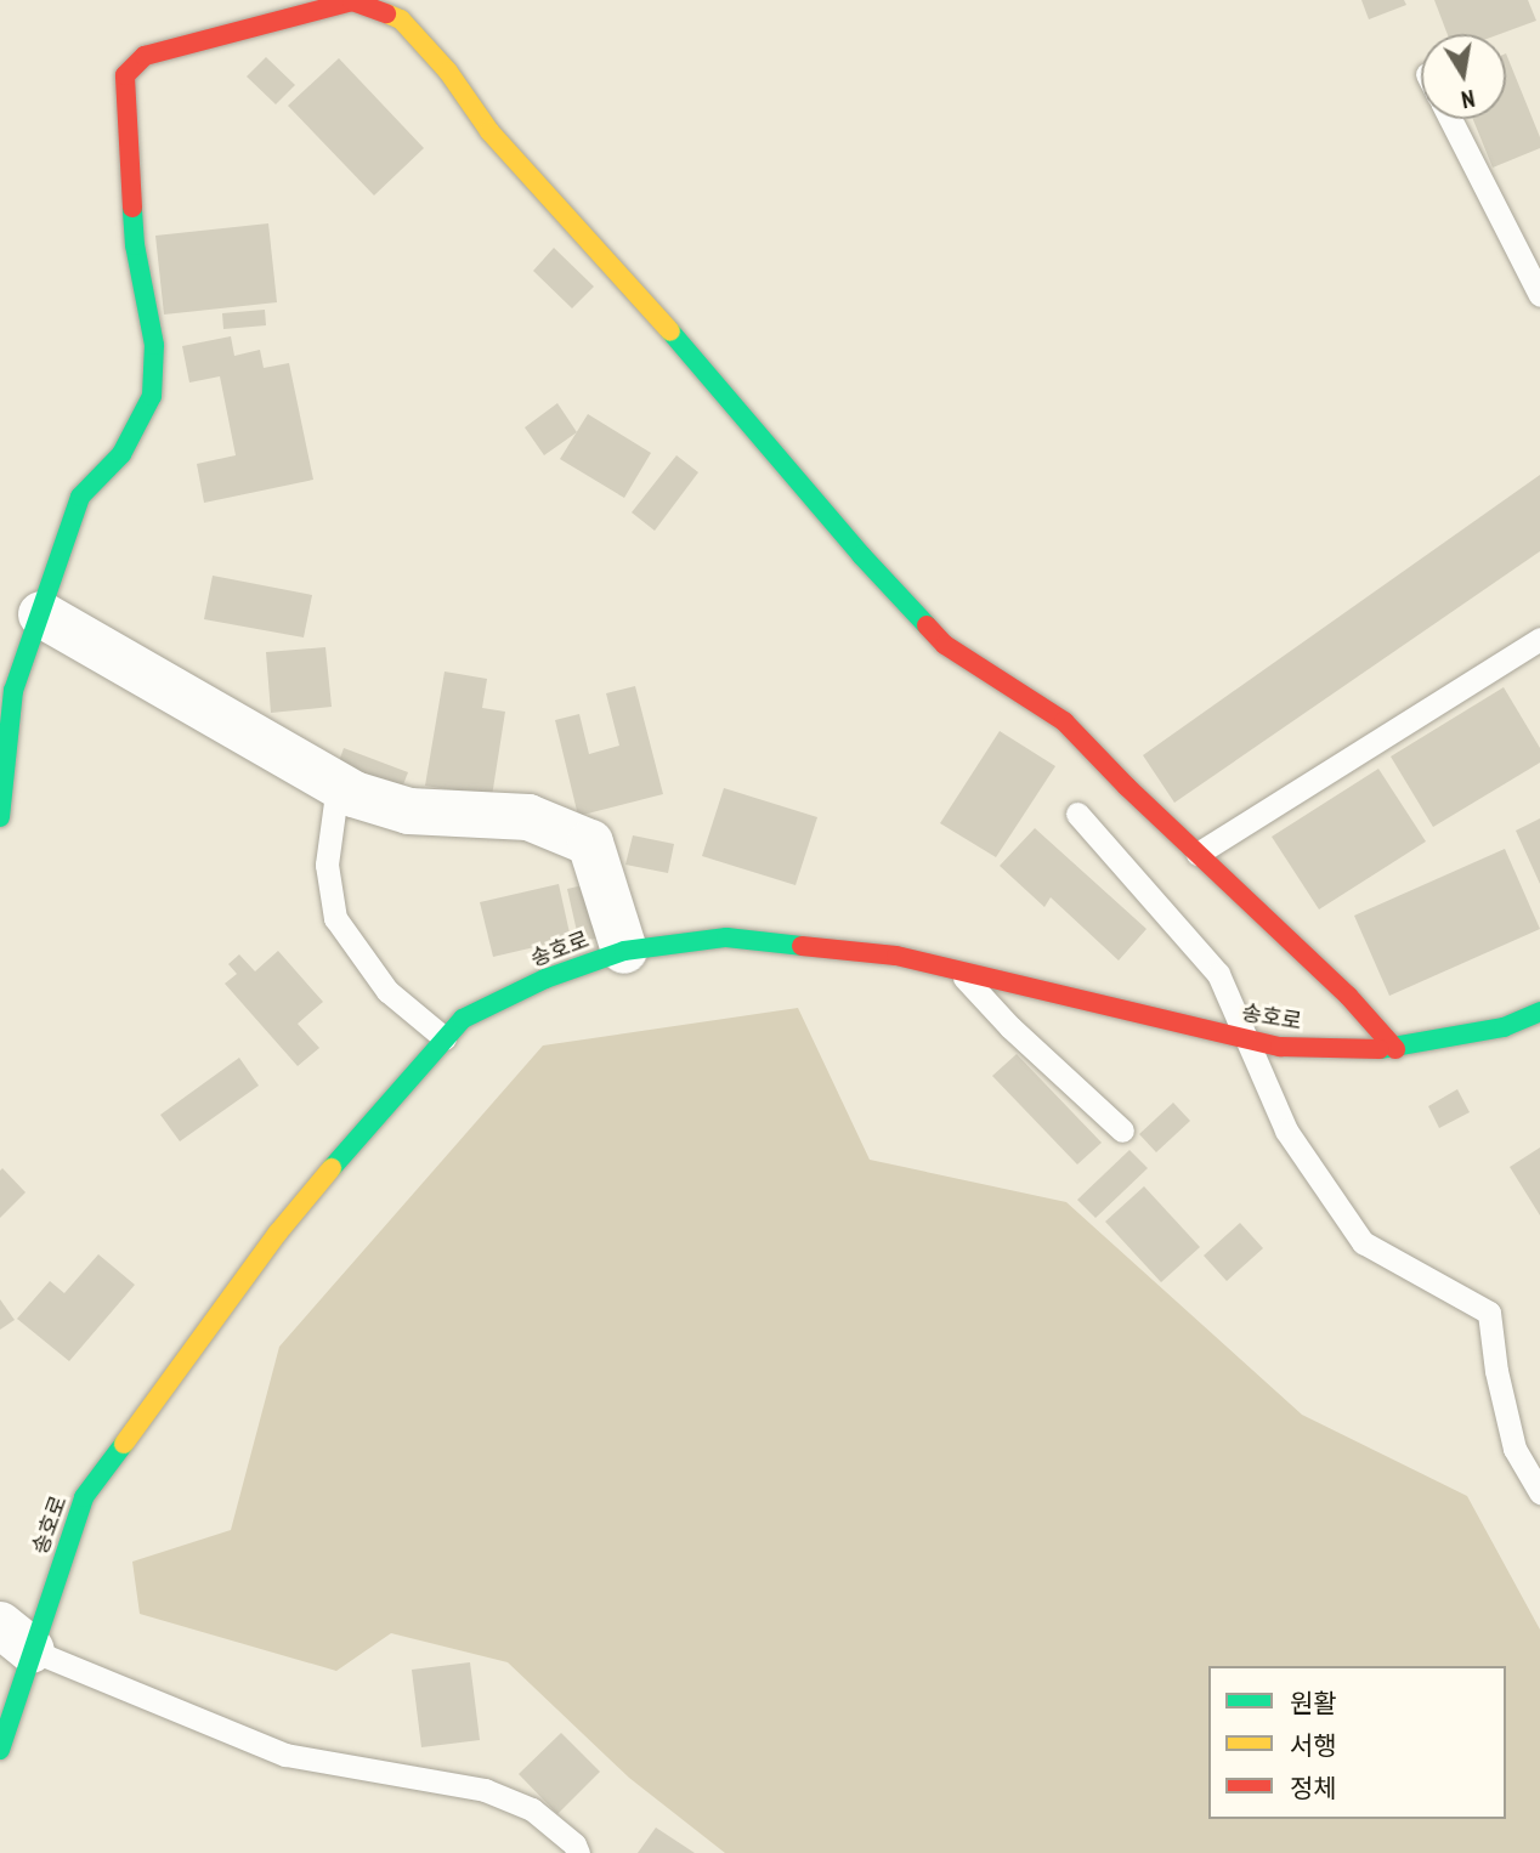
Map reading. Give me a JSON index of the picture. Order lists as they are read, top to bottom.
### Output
{
  "streets": {
    "street": ["송호로"]
  },
  "legend": ["원활", "서행", "정체"],
  "north": "bottom"
}
